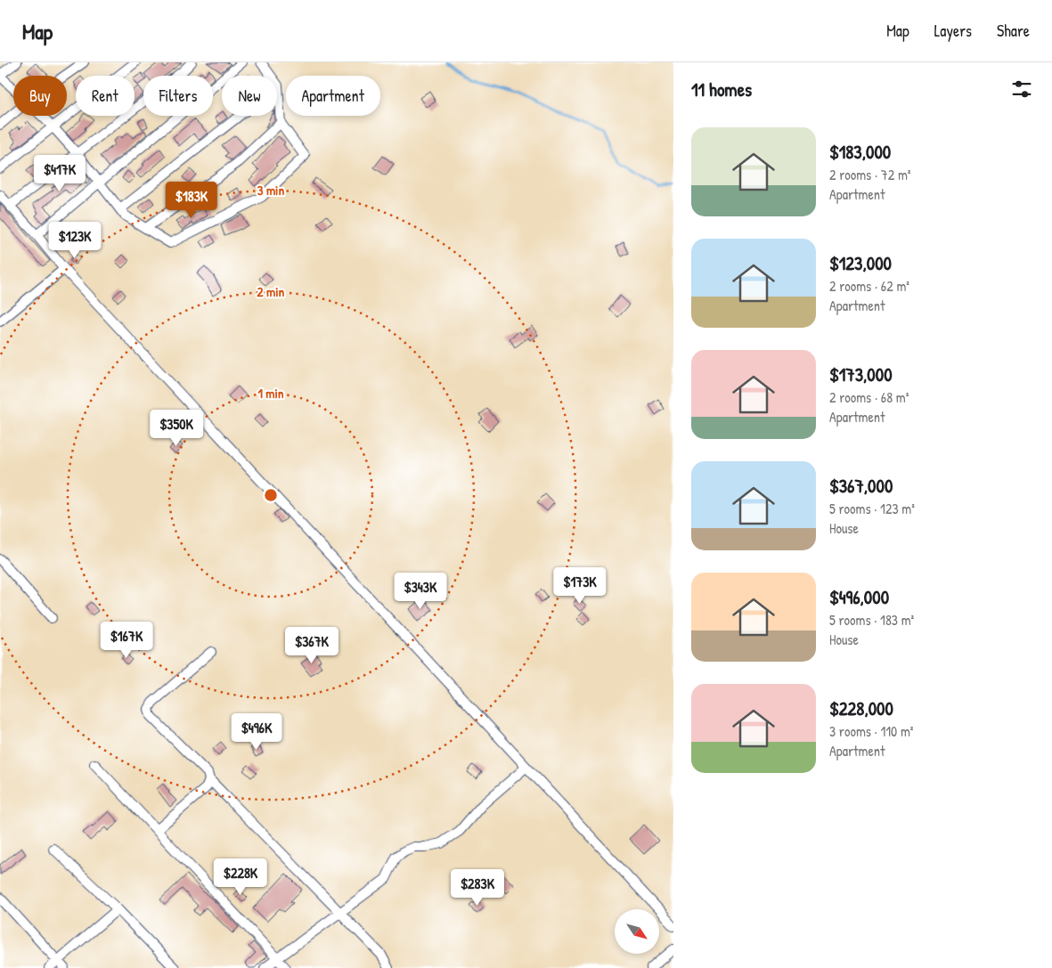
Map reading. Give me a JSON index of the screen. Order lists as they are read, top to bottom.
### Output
{
  "north": "bottom right",
  "page": {
    "header": "Map",
    "nav": ["Map", "Layers", "Share"],
    "heading": "11 homes",
    "chip": [
      "Buy",
      "Rent",
      "Filters",
      "New",
      "Apartment"
    ],
    "list": [
      {
        "name": "$183,000",
        "note": "2 rooms · 72 m² · Apartment"
      },
      {
        "name": "$123,000",
        "note": "2 rooms · 62 m² · Apartment"
      },
      {
        "name": "$173,000",
        "note": "2 rooms · 68 m² · Apartment"
      },
      {
        "name": "$367,000",
        "note": "5 rooms · 123 m² · House"
      },
      {
        "name": "$496,000",
        "note": "5 rooms · 183 m² · House"
      },
      {
        "name": "$228,000",
        "note": "3 rooms · 110 m² · Apartment"
      }
    ],
    "price": [
      "$417K",
      "$183K",
      "$123K",
      "$350K",
      "$173K",
      "$343K",
      "$167K",
      "$367K",
      "$496K",
      "$228K",
      "$283K"
    ]
  },
  "rings": ["3 min", "2 min", "1 min"]
}
